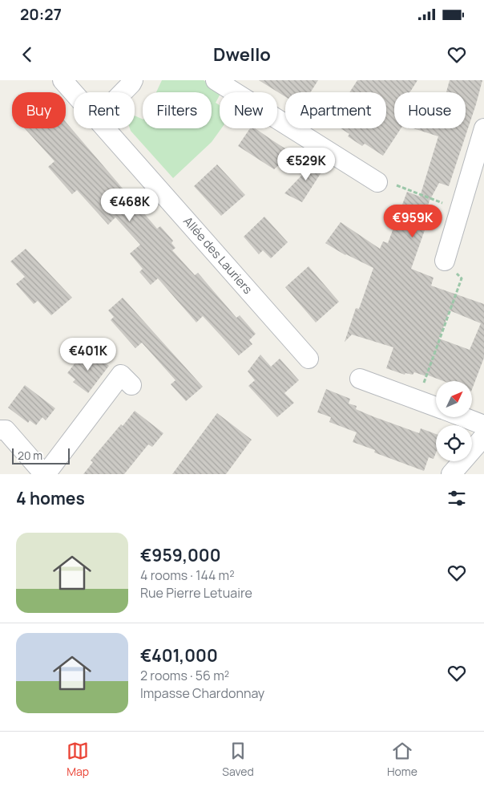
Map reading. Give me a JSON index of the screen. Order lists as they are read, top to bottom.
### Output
{
  "streets": {
    "street": ["Allée des Lauriers"]
  },
  "scale_bar": "20 m",
  "north": "top right",
  "page": {
    "status": "20:27",
    "header": "Dwello",
    "chip": [
      "Buy",
      "Rent",
      "Filters",
      "New",
      "Apartment",
      "House"
    ],
    "price": [
      "€529K",
      "€468K",
      "€959K",
      "€401K"
    ],
    "scale": "20 m",
    "heading": "4 homes",
    "list": [
      {
        "name": "€959,000",
        "note": "4 rooms · 144 m² · Rue Pierre Letuaire"
      },
      {
        "name": "€401,000",
        "note": "2 rooms · 56 m² · Impasse Chardonnay"
      }
    ],
    "tabs": ["Map", "Saved", "Home"]
  }
}
